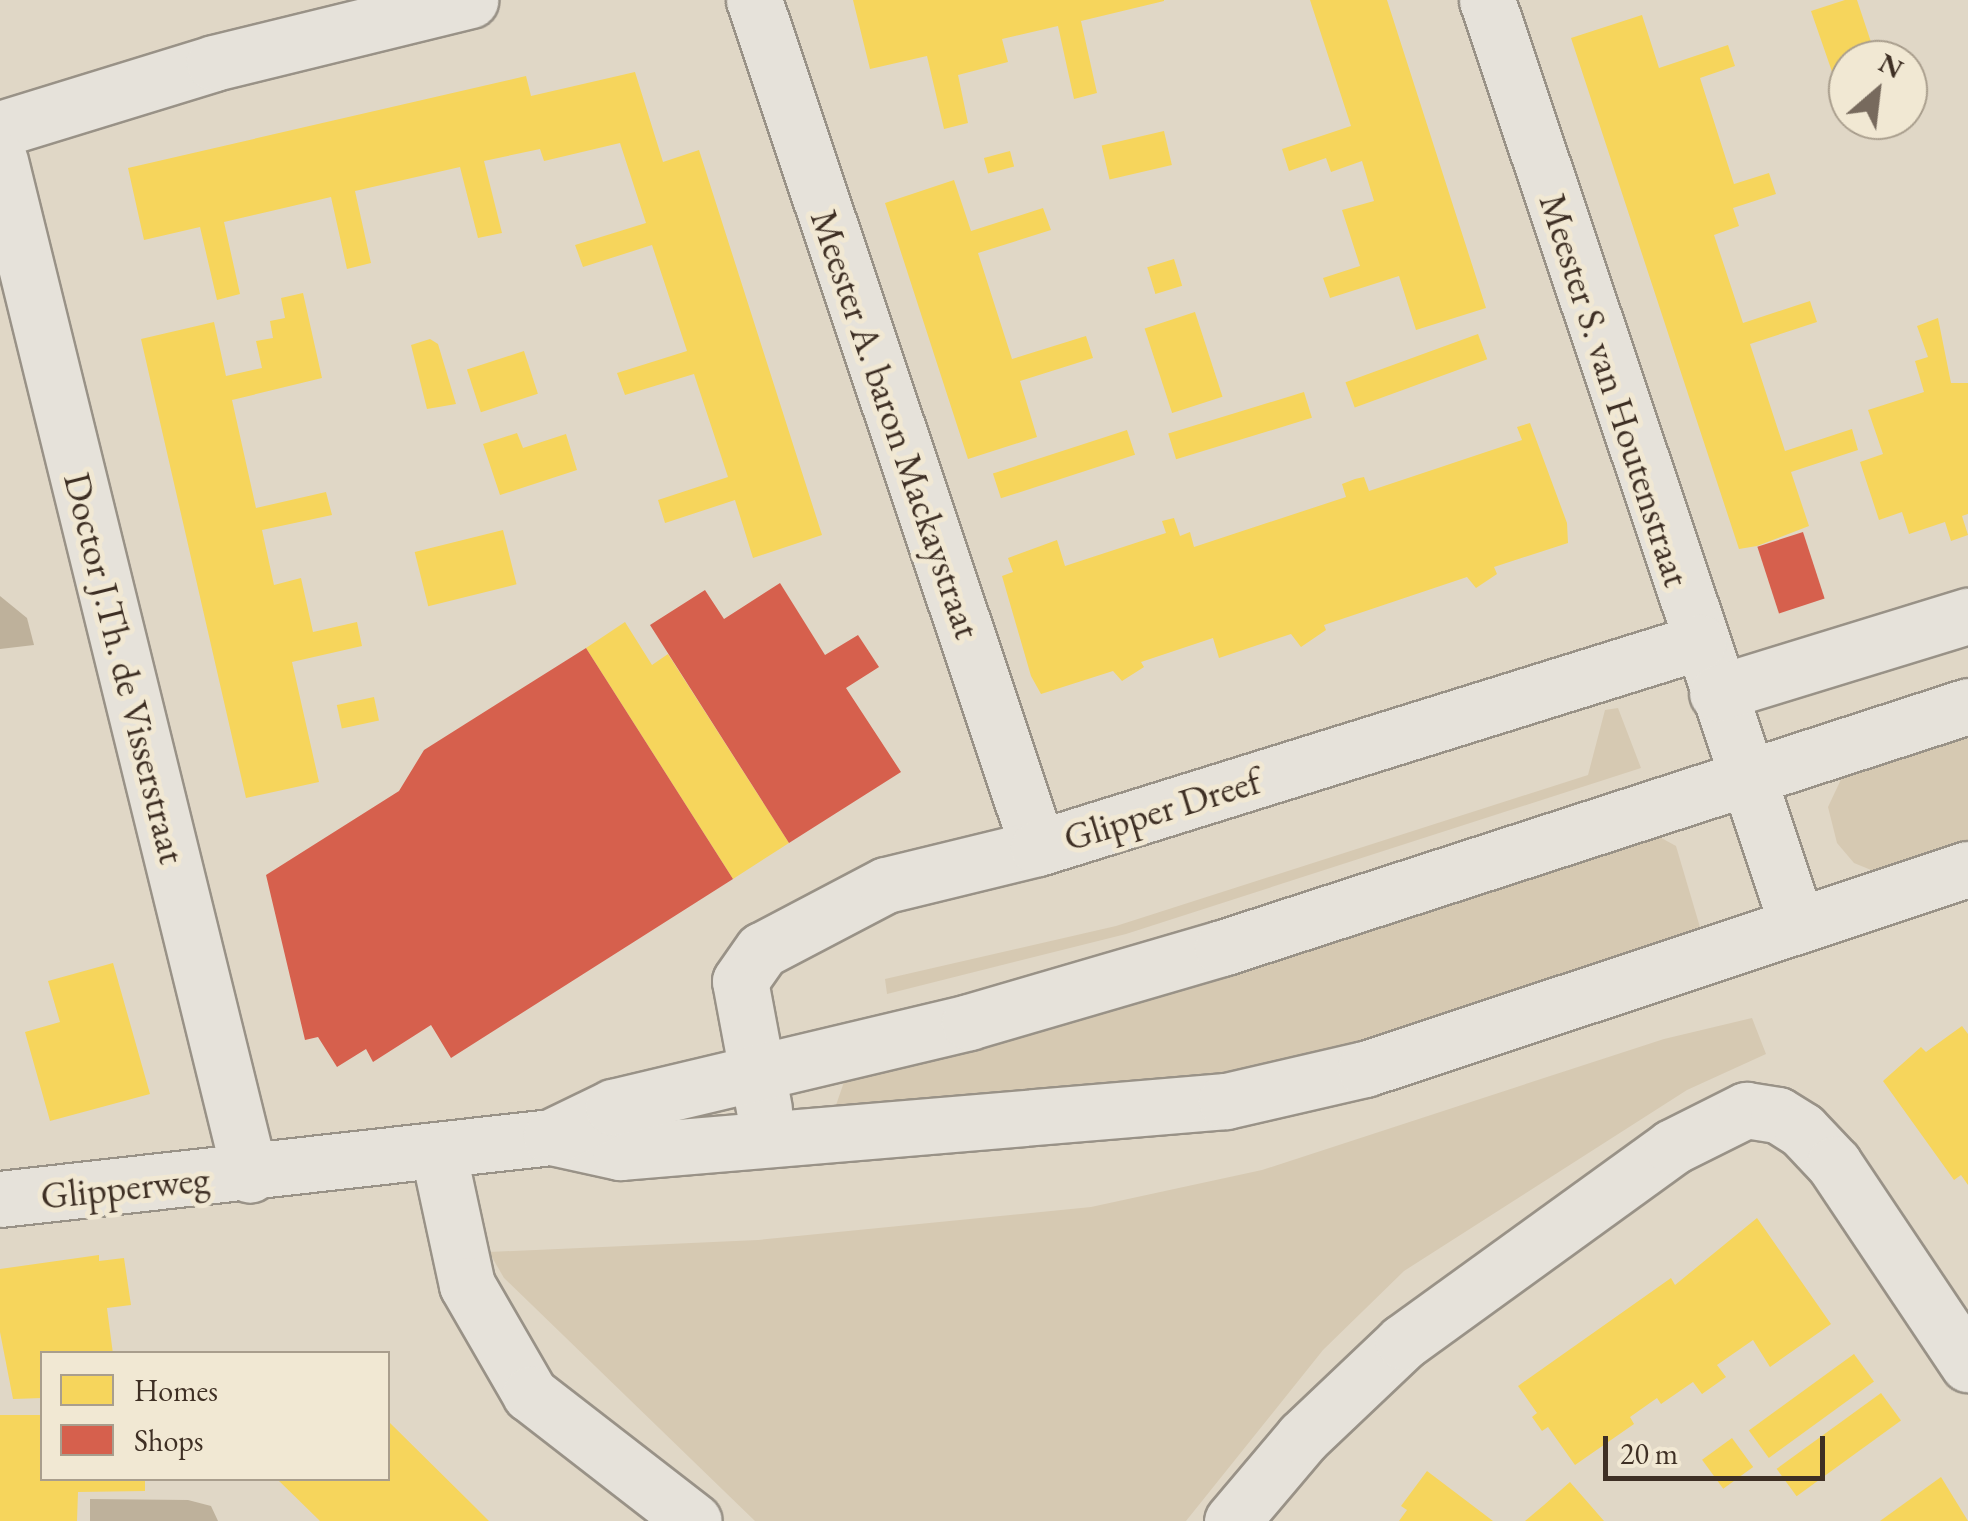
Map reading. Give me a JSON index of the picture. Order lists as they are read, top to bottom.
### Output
{
  "streets": {
    "street": [
      "Meester S. van Houtenstraat",
      "Meester A. baron Mackaystraat",
      "Doctor J.Th. de Visserstraat",
      "Glipper Dreef",
      "Glipperweg"
    ]
  },
  "crossings": [
    ["Meester S. van Houtenstraat", "Glipper Dreef"],
    ["Meester A. baron Mackaystraat", "Glipper Dreef"],
    ["Doctor J.Th. de Visserstraat", "Glipperweg"]
  ],
  "legend": ["Homes", "Shops"],
  "scale_bar": "20 m",
  "north": "top right"
}
